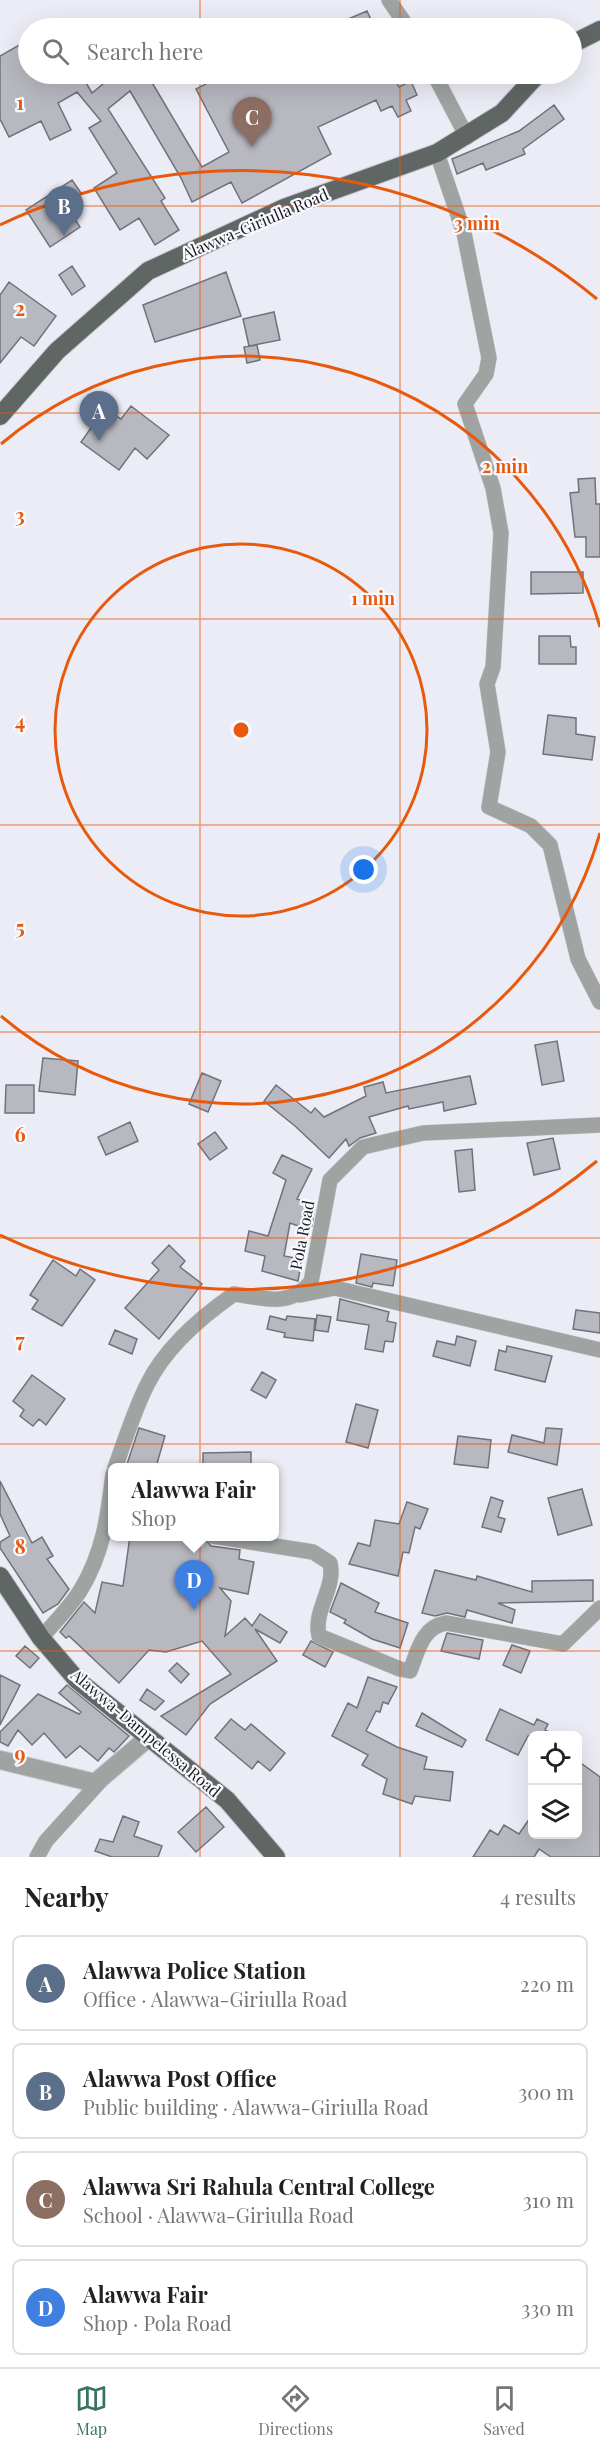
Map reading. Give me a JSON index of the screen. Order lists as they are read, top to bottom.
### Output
{
  "streets": {
    "main road": ["Alawwa-Giriulla Road", "Alawwa-Dampelessa Road"],
    "street": ["Pola Road"]
  },
  "page": {
    "search": "Search here",
    "pins": [
      "C",
      "B",
      "A",
      "D"
    ],
    "popup": ["Alawwa Fair", "Shop"],
    "heading": ["Nearby", "4 results"],
    "list": [
      {
        "mark": "A",
        "name": "Alawwa Police Station",
        "note": "Office · Alawwa-Giriulla Road",
        "value": "220 m"
      },
      {
        "mark": "B",
        "name": "Alawwa Post Office",
        "note": "Public building · Alawwa-Giriulla Road",
        "value": "300 m"
      },
      {
        "mark": "C",
        "name": "Alawwa Sri Rahula Central College",
        "note": "School · Alawwa-Giriulla Road",
        "value": "310 m"
      },
      {
        "mark": "D",
        "name": "Alawwa Fair",
        "note": "Shop · Pola Road",
        "value": "330 m"
      }
    ],
    "nav": ["Map", "Directions", "Saved"]
  },
  "grid": {
    "rows": [
      "1",
      "2",
      "3",
      "4",
      "5",
      "6",
      "7",
      "8",
      "9"
    ]
  },
  "rings": ["3 min", "2 min", "1 min"]
}
